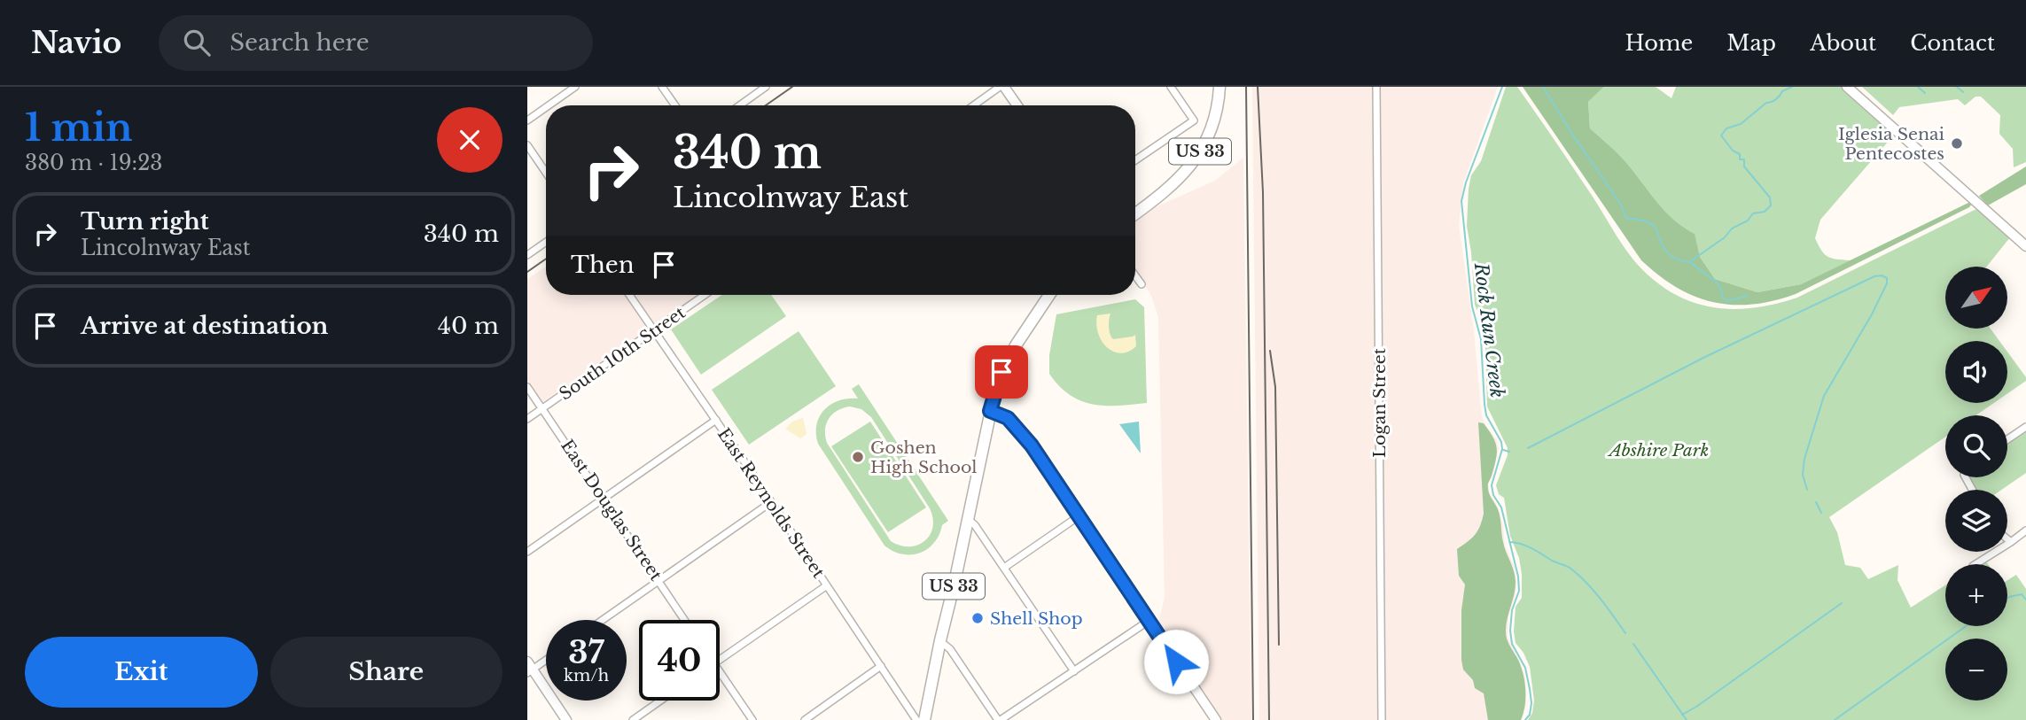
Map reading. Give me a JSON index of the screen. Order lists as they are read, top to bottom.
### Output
{
  "streets": {
    "highway": ["US 33"],
    "street": [
      "South 10th Street",
      "Logan Street",
      "East Reynolds Street",
      "East Douglas Street"
    ]
  },
  "crossings": [
    ["South 10th Street", "East Reynolds Street"],
    ["South 10th Street", "East Douglas Street"]
  ],
  "water": ["Rock Run Creek"],
  "parks": ["Abshire Park"],
  "places": ["Iglesia Senai Pentecostes", "Goshen High School", "Shell Shop"],
  "north": "top right",
  "page": {
    "header": "Navio",
    "search": "Search here",
    "nav": [
      "Home",
      "Map",
      "About",
      "Contact"
    ],
    "heading": ["1 min", "380 m · 19:23"],
    "turn": ["340 m", "Lincolnway East"],
    "list": [
      {
        "name": "Turn right",
        "note": "Lincolnway East",
        "value": "340 m"
      },
      {
        "name": "Arrive at destination",
        "value": "40 m"
      }
    ],
    "then": "Then",
    "map_buttons": ["+", "−"],
    "speed": "37 km/h",
    "limit": "40",
    "buttons": ["Exit", "Share"]
  }
}
